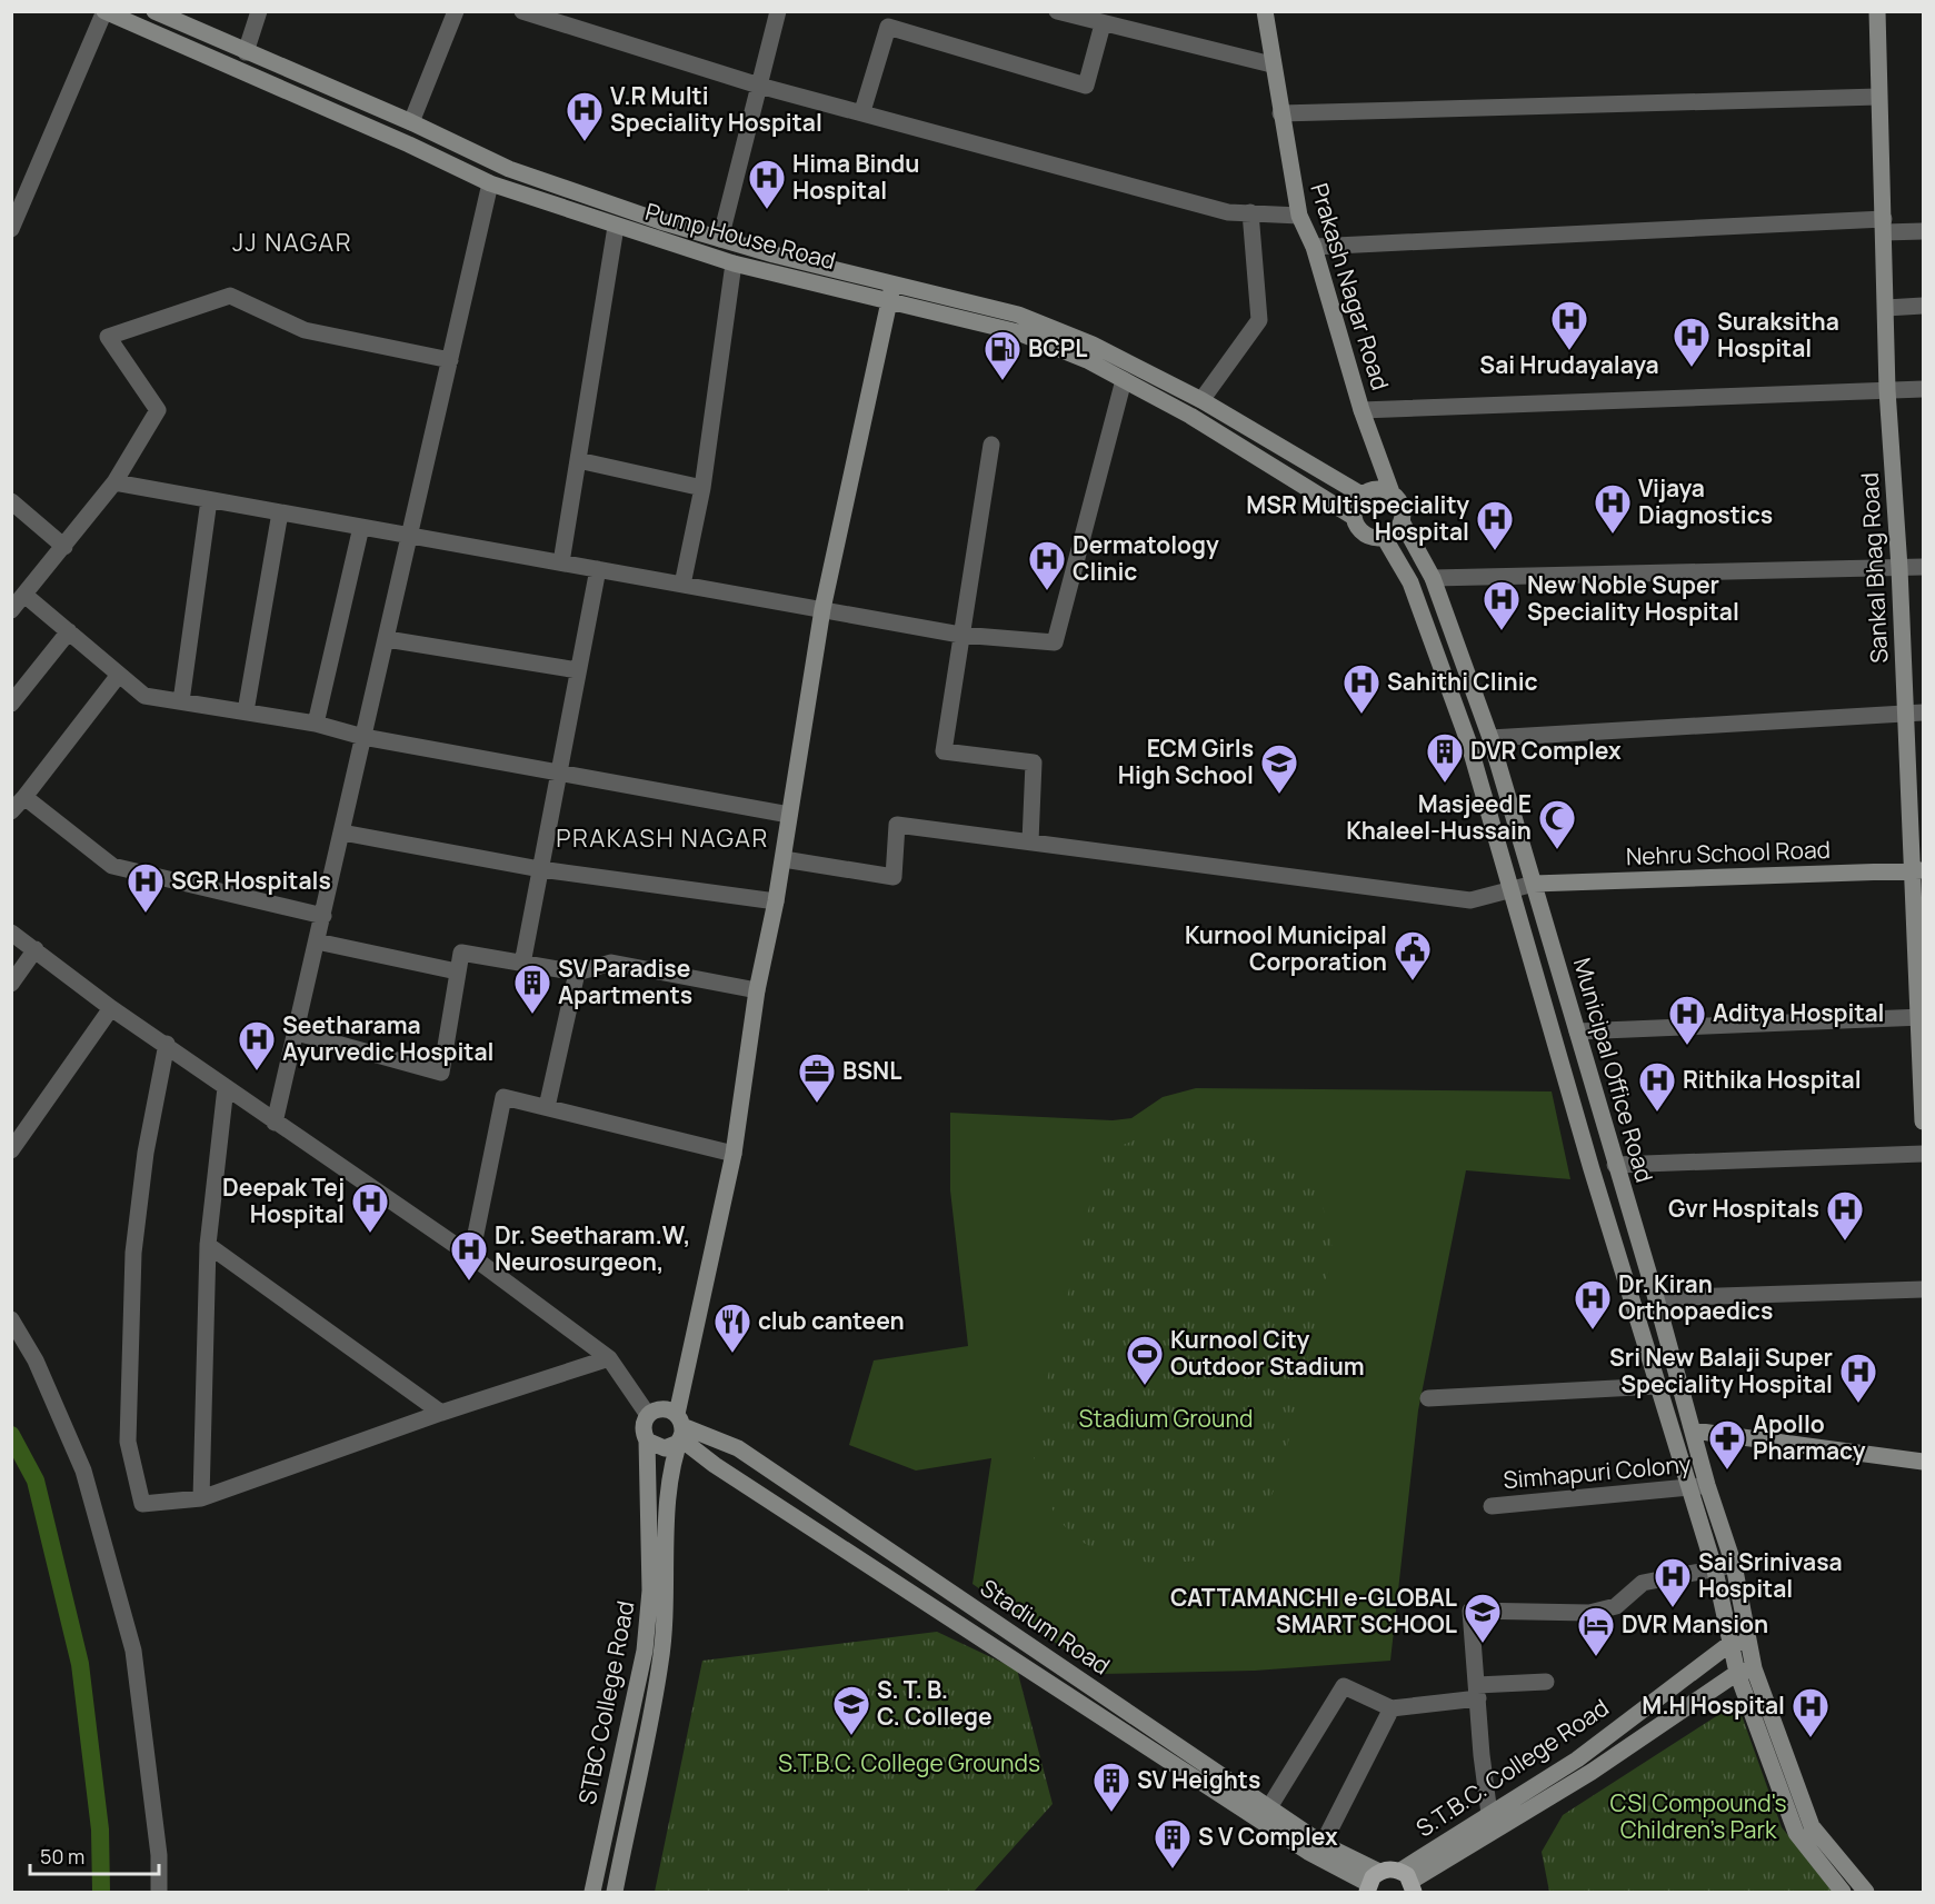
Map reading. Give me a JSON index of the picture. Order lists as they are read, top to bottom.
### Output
{
  "streets": {
    "street": [
      "Pump House Road",
      "Prakash Nagar Road",
      "Sankal Bhag Road",
      "Nehru School Road",
      "Municipal Office Road",
      "Simhapuri Colony",
      "Stadium Road",
      "STBC College Road",
      "S.T.B.C. College Road"
    ]
  },
  "crossings": [
    ["Pump House Road", "Prakash Nagar Road"],
    ["Pump House Road", "Municipal Office Road"],
    ["Pump House Road", "STBC College Road"],
    ["Prakash Nagar Road", "Municipal Office Road"],
    ["Sankal Bhag Road", "Nehru School Road"],
    ["Nehru School Road", "Municipal Office Road"],
    ["Municipal Office Road", "Simhapuri Colony"],
    ["Municipal Office Road", "S.T.B.C. College Road"],
    ["Stadium Road", "STBC College Road"]
  ],
  "districts": ["JJ NAGAR", "PRAKASH NAGAR"],
  "parks": ["Stadium Ground", "S.T.B.C. College Grounds", "CSI Compound's Children's Park"],
  "places": {
    "hospital": [
      "V.R Multi Speciality Hospital",
      "Hima Bindu Hospital",
      "Sai Hrudayalaya",
      "Suraksitha Hospital",
      "Vijaya Diagnostics",
      "MSR Multispeciality Hospital",
      "Dermatology Clinic",
      "New Noble Super Speciality Hospital",
      "Sahithi Clinic",
      "SGR Hospitals",
      "Aditya Hospital",
      "Seetharama Ayurvedic Hospital",
      "Rithika Hospital",
      "Deepak Tej Hospital",
      "Gvr Hospitals",
      "Dr. Seetharam.W, Neurosurgeon,",
      "Dr. Kiran Orthopaedics",
      "Sri New Balaji Super Speciality Hospital",
      "Sai Srinivasa Hospital",
      "M.H Hospital"
    ],
    "fuel station": ["BCPL"],
    "building": [
      "DVR Complex",
      "SV Paradise Apartments",
      "SV Heights",
      "S V Complex"
    ],
    "school or university": ["ECM Girls High School", "CATTAMANCHI e-GLOBAL SMART SCHOOL", "S. T. B. C. College"],
    "mosque": ["Masjeed E Khaleel-Hussain"],
    "public building": ["Kurnool Municipal Corporation"],
    "office": ["BSNL"],
    "restaurant": ["club canteen"],
    "sports": ["Kurnool City Outdoor Stadium"],
    "pharmacy": ["Apollo Pharmacy"],
    "hotel": ["DVR Mansion"]
  },
  "scale_bar": "50 m"
}
